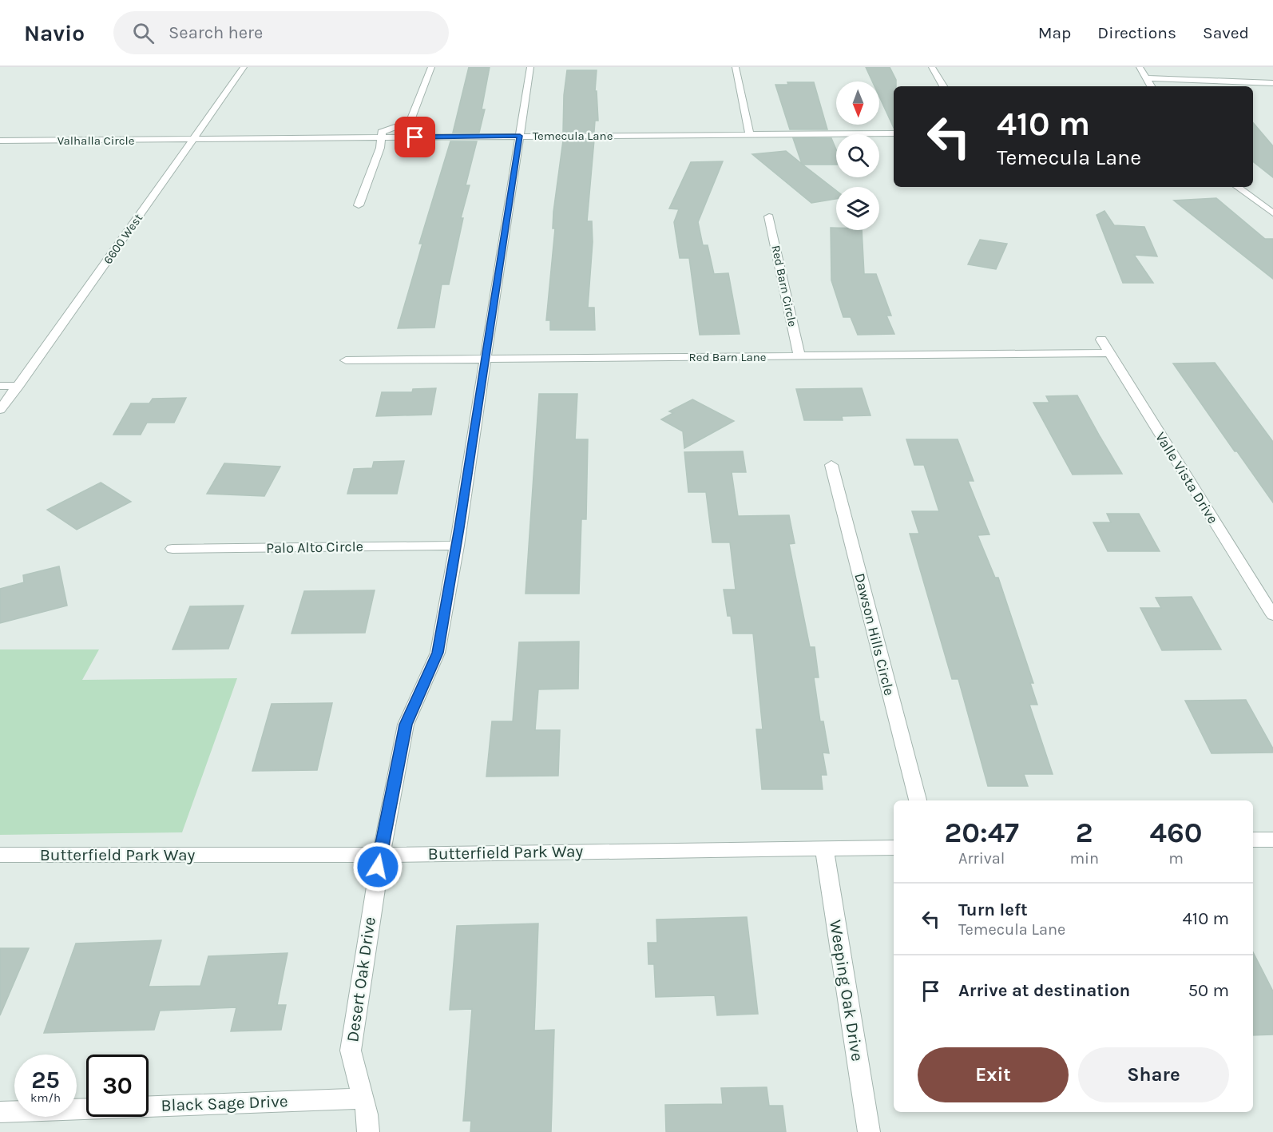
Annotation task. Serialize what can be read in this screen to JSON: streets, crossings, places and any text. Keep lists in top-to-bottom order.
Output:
{
  "streets": {
    "street": [
      "Temecula Lane",
      "Valhalla Circle",
      "6600 West",
      "Red Barn Circle",
      "Red Barn Lane",
      "Valle Vista Drive",
      "Palo Alto Circle",
      "Dawson Hills Circle",
      "Butterfield Park Way",
      "Desert Oak Drive",
      "Weeping Oak Drive",
      "Black Sage Drive"
    ]
  },
  "crossings": [
    ["Temecula Lane", "Valhalla Circle"],
    ["Temecula Lane", "6600 West"],
    ["Temecula Lane", "Desert Oak Drive"],
    ["Valhalla Circle", "6600 West"],
    ["Red Barn Circle", "Red Barn Lane"],
    ["Red Barn Lane", "Valle Vista Drive"],
    ["Red Barn Lane", "Desert Oak Drive"],
    ["Palo Alto Circle", "Desert Oak Drive"],
    ["Butterfield Park Way", "Desert Oak Drive"],
    ["Butterfield Park Way", "Weeping Oak Drive"],
    ["Desert Oak Drive", "Black Sage Drive"]
  ],
  "north": "bottom",
  "page": {
    "header": "Navio",
    "search": "Search here",
    "nav": ["Map", "Directions", "Saved"],
    "turn": ["410 m", "Temecula Lane"],
    "eta": [
      "20:47",
      "Arrival",
      "2",
      "min",
      "460",
      "m"
    ],
    "list": [
      {
        "name": "Turn left",
        "note": "Temecula Lane",
        "value": "410 m"
      },
      {
        "name": "Arrive at destination",
        "value": "50 m"
      }
    ],
    "buttons": ["Exit", "Share"],
    "speed": "25 km/h",
    "limit": "30"
  }
}
